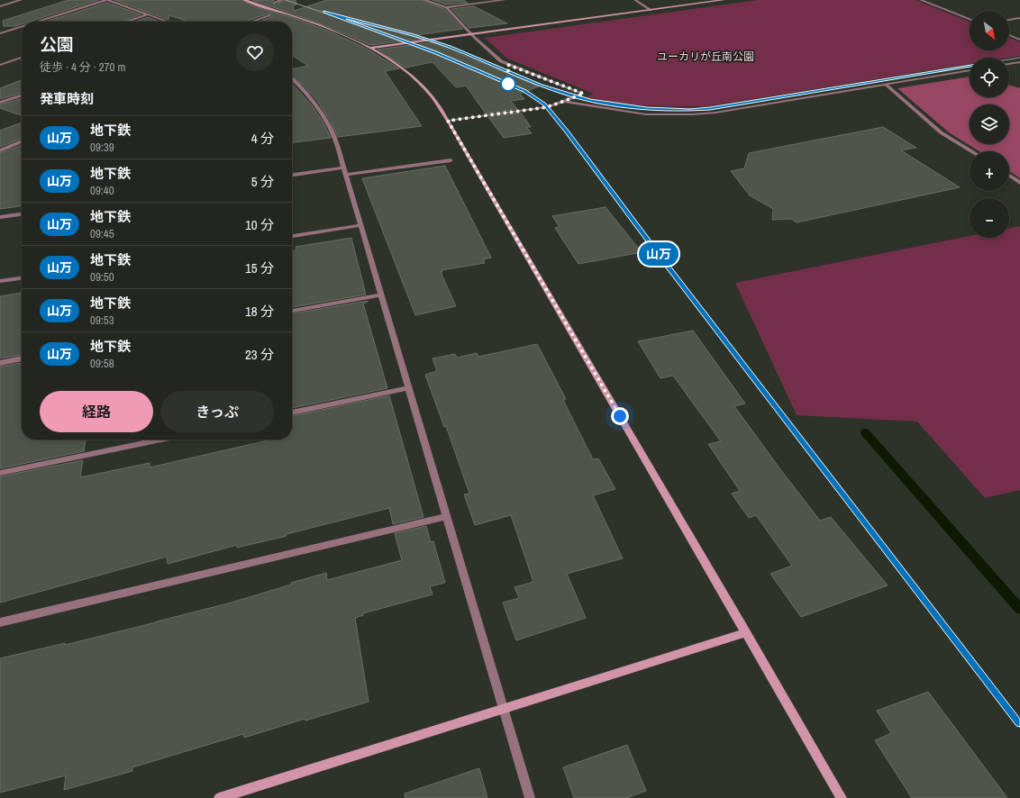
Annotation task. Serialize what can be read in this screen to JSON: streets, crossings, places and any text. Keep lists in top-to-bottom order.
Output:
{
  "parks": ["ユーカリが丘南公園"],
  "lines": ["metro line 山万"],
  "north": "bottom right",
  "page": {
    "on_map": "山万",
    "map_buttons": ["+", "−"],
    "heading": [
      ["公園", "徒歩 · 4 分 · 270 m"],
      "発車時刻"
    ],
    "list": [
      {
        "mark": "山万",
        "name": "地下鉄",
        "note": "09:39",
        "value": "4 分"
      },
      {
        "mark": "山万",
        "name": "地下鉄",
        "note": "09:40",
        "value": "5 分"
      },
      {
        "mark": "山万",
        "name": "地下鉄",
        "note": "09:45",
        "value": "10 分"
      },
      {
        "mark": "山万",
        "name": "地下鉄",
        "note": "09:50",
        "value": "15 分"
      },
      {
        "mark": "山万",
        "name": "地下鉄",
        "note": "09:53",
        "value": "18 分"
      },
      {
        "mark": "山万",
        "name": "地下鉄",
        "note": "09:58",
        "value": "23 分"
      }
    ],
    "buttons": ["経路", "きっぷ"]
  }
}
